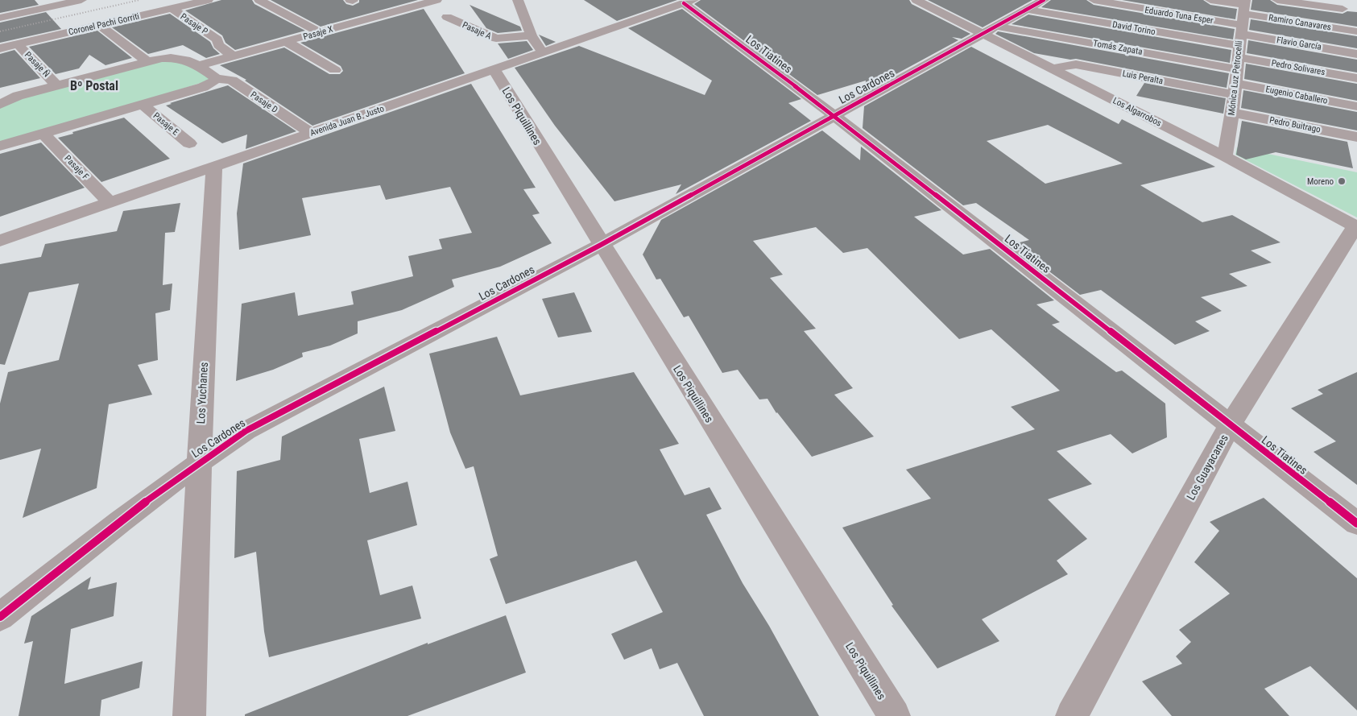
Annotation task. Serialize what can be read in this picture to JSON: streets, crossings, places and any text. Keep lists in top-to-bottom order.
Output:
{
  "streets": {
    "street": [
      "Eduardo Tuna Esper",
      "Ramiro Canavares",
      "Coronel Pachi Gorriti",
      "Pasaje P",
      "David Torino",
      "Pasaje A",
      "Pasaje X",
      "Flavio García",
      "Tomás Zapata",
      "Los Tiatines",
      "Pasaje Ñ",
      "Pedro Solivares",
      "Luis Peralta",
      "Mónica Luz Petrocelli",
      "Los Cardones",
      "Eugenio Caballero",
      "Pasaje D",
      "Los Algarrobos",
      "Los Piquillines",
      "Avenida Juan B. Justo",
      "Pasaje E",
      "Pedro Buitrago",
      "Pasaje F",
      "Los Yuchanes",
      "Los Guayacanes"
    ]
  },
  "crossings": [
    ["Eduardo Tuna Esper", "Ramiro Canavares"],
    ["Eduardo Tuna Esper", "David Torino"],
    ["Eduardo Tuna Esper", "Flavio García"],
    ["Eduardo Tuna Esper", "Tomás Zapata"],
    ["Eduardo Tuna Esper", "Pedro Solivares"],
    ["Eduardo Tuna Esper", "Mónica Luz Petrocelli"],
    ["Ramiro Canavares", "David Torino"],
    ["Ramiro Canavares", "Flavio García"],
    ["Ramiro Canavares", "Tomás Zapata"],
    ["Ramiro Canavares", "Pedro Solivares"],
    ["Ramiro Canavares", "Mónica Luz Petrocelli"],
    ["Coronel Pachi Gorriti", "Pasaje P"],
    ["Coronel Pachi Gorriti", "Pasaje Ñ"],
    ["Pasaje P", "Pasaje X"],
    ["David Torino", "Flavio García"],
    ["David Torino", "Tomás Zapata"],
    ["David Torino", "Pedro Solivares"],
    ["David Torino", "Mónica Luz Petrocelli"],
    ["David Torino", "Los Cardones"],
    ["Flavio García", "Tomás Zapata"],
    ["Flavio García", "Pedro Solivares"],
    ["Flavio García", "Mónica Luz Petrocelli"],
    ["Tomás Zapata", "Pedro Solivares"],
    ["Tomás Zapata", "Mónica Luz Petrocelli"],
    ["Tomás Zapata", "Los Cardones"],
    ["Tomás Zapata", "Los Algarrobos"],
    ["Los Tiatines", "Los Cardones"],
    ["Los Tiatines", "Avenida Juan B. Justo"],
    ["Los Tiatines", "Los Guayacanes"],
    ["Pedro Solivares", "Mónica Luz Petrocelli"],
    ["Luis Peralta", "Mónica Luz Petrocelli"],
    ["Luis Peralta", "Eugenio Caballero"],
    ["Luis Peralta", "Los Algarrobos"],
    ["Mónica Luz Petrocelli", "Eugenio Caballero"],
    ["Mónica Luz Petrocelli", "Los Algarrobos"],
    ["Mónica Luz Petrocelli", "Pedro Buitrago"],
    ["Los Cardones", "Los Algarrobos"],
    ["Los Cardones", "Los Piquillines"],
    ["Los Cardones", "Los Yuchanes"],
    ["Pasaje D", "Avenida Juan B. Justo"],
    ["Los Algarrobos", "Los Guayacanes"],
    ["Los Piquillines", "Avenida Juan B. Justo"],
    ["Avenida Juan B. Justo", "Pasaje F"],
    ["Avenida Juan B. Justo", "Los Yuchanes"]
  ],
  "districts": ["Bº Postal"],
  "places": ["Moreno"]
}
